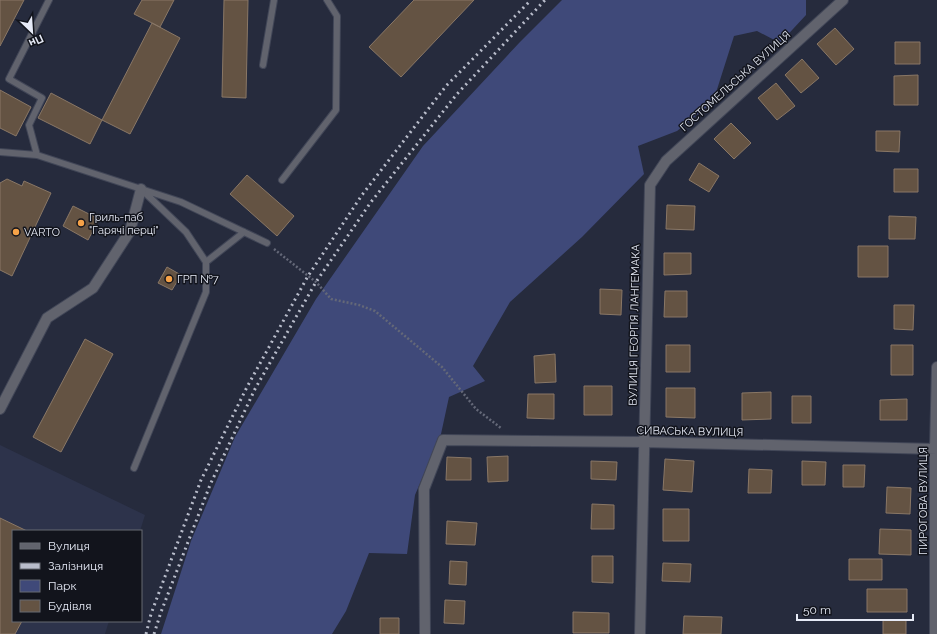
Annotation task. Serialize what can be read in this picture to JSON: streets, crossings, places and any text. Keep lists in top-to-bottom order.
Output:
{
  "streets": {
    "street": [
      "ГОСТОМЕЛЬСЬКА ВУЛИЦЯ",
      "ВУЛИЦЯ ГЕОРГІЯ ЛАНГЕМАКА",
      "СИВАСЬКА ВУЛИЦЯ",
      "ПИРОГОВА ВУЛИЦЯ"
    ]
  },
  "crossings": [
    ["ГОСТОМЕЛЬСЬКА ВУЛИЦЯ", "ВУЛИЦЯ ГЕОРГІЯ ЛАНГЕМАКА"],
    ["ВУЛИЦЯ ГЕОРГІЯ ЛАНГЕМАКА", "СИВАСЬКА ВУЛИЦЯ"],
    ["СИВАСЬКА ВУЛИЦЯ", "ПИРОГОВА ВУЛИЦЯ"]
  ],
  "places": ["Гриль-паб \"Гарячі перці\"", "VARTO", "ГРП №7"],
  "legend": [
    "Вулиця",
    "Залізниця",
    "Парк",
    "Будівля"
  ],
  "scale_bar": "50 m",
  "north": "bottom right"
}
